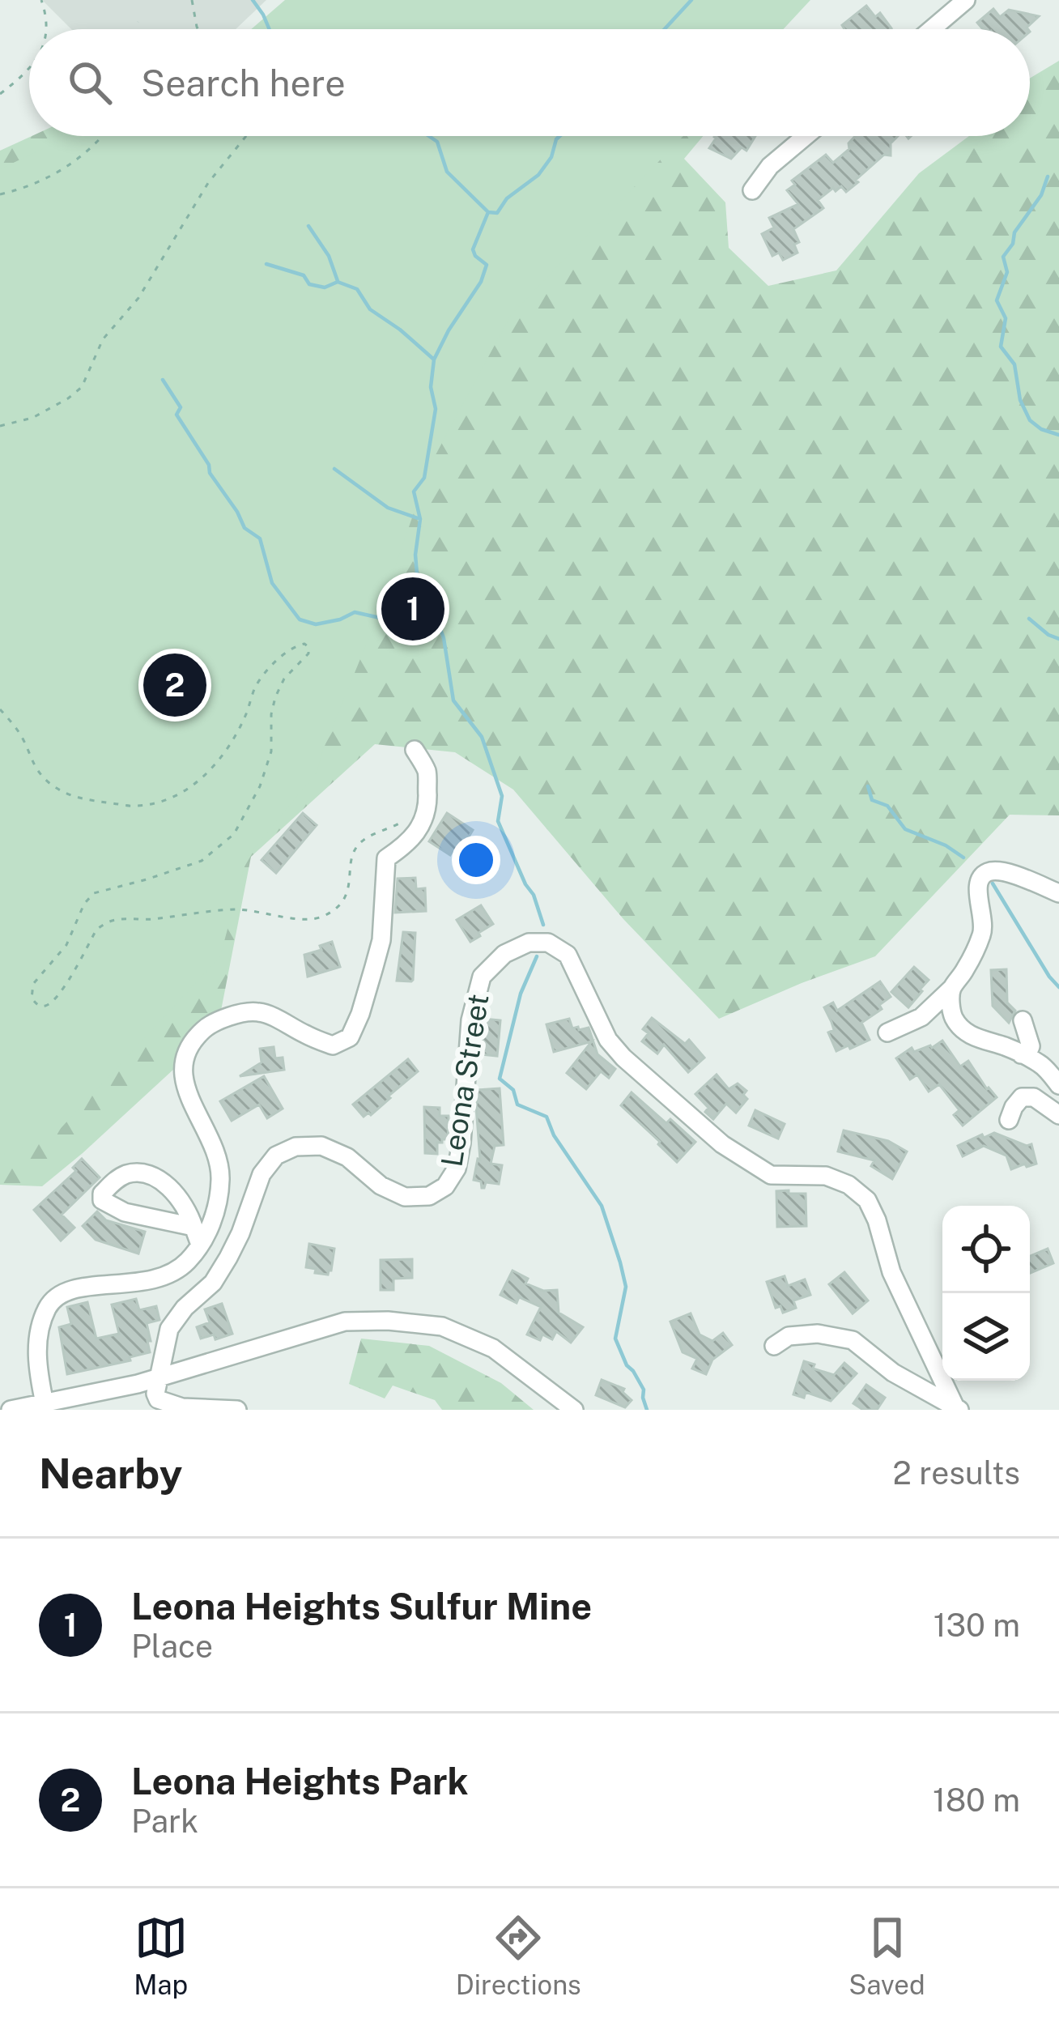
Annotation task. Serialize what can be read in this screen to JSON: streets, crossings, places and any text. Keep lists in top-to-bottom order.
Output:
{
  "streets": {
    "street": ["Leona Street"]
  },
  "page": {
    "search": "Search here",
    "pins": ["1", "2"],
    "heading": ["Nearby", "2 results"],
    "list": [
      {
        "mark": "1",
        "name": "Leona Heights Sulfur Mine",
        "note": "Place",
        "value": "130 m"
      },
      {
        "mark": "2",
        "name": "Leona Heights Park",
        "note": "Park",
        "value": "180 m"
      }
    ],
    "nav": ["Map", "Directions", "Saved"]
  }
}
